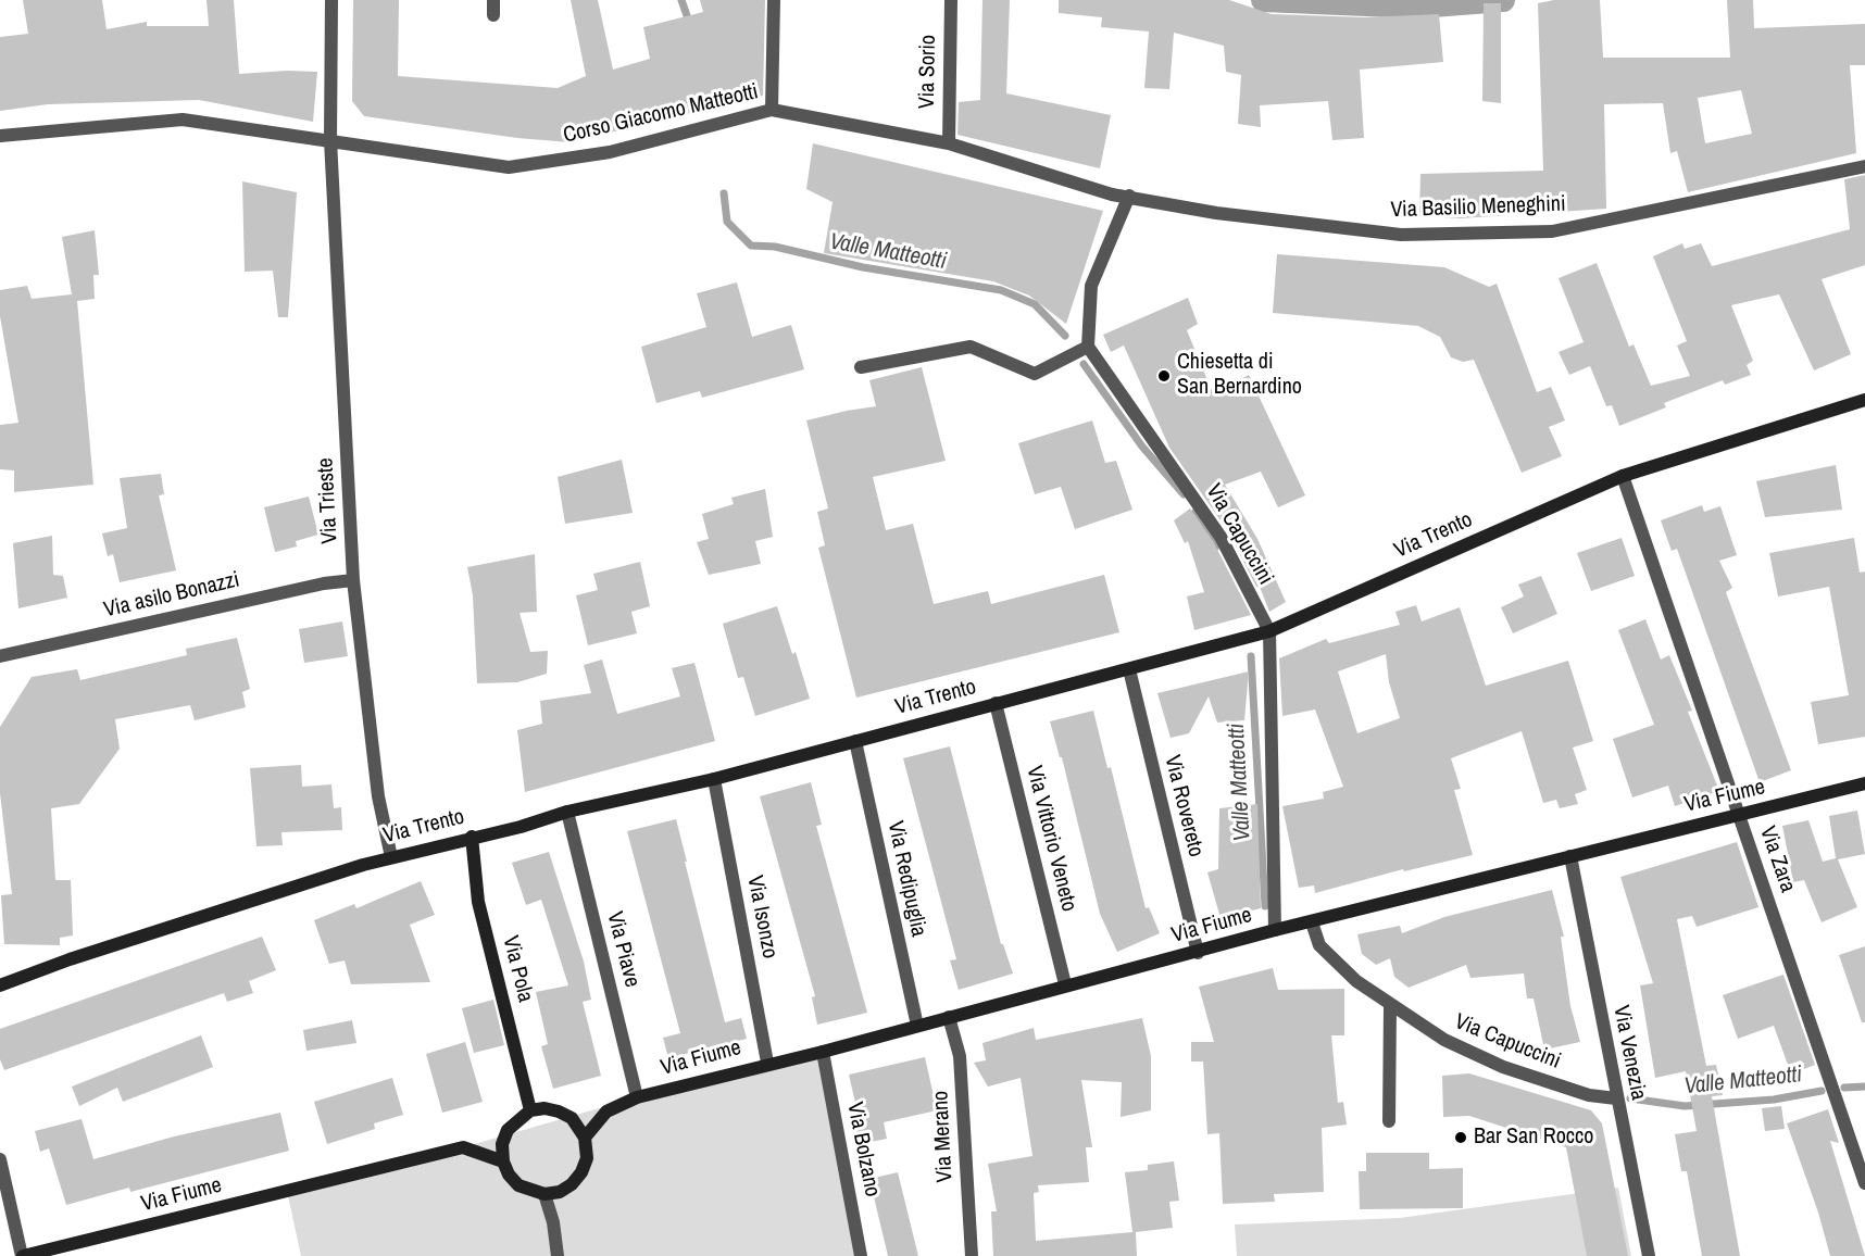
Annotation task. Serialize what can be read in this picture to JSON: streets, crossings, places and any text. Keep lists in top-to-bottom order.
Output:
{
  "streets": {
    "street": [
      "Via Sorio",
      "Corso Giacomo Matteotti",
      "Via Basilio Meneghini",
      "Via Trieste",
      "Via Capuccini",
      "Via Trento",
      "Via asilo Bonazzi",
      "Via Fiume",
      "Via Rovereto",
      "Via Vittorio Veneto",
      "Via Zara",
      "Via Redipuglia",
      "Via Isonzo",
      "Via Piave",
      "Via Pola",
      "Via Venezia",
      "Via Merano",
      "Via Bolzano"
    ]
  },
  "crossings": [
    ["Via Sorio", "Corso Giacomo Matteotti"],
    ["Corso Giacomo Matteotti", "Via Basilio Meneghini"],
    ["Corso Giacomo Matteotti", "Via Trieste"],
    ["Via Trieste", "Via Trento"],
    ["Via Trieste", "Via asilo Bonazzi"],
    ["Via Capuccini", "Via Trento"],
    ["Via Capuccini", "Via Fiume"],
    ["Via Capuccini", "Via Venezia"],
    ["Via Trento", "Via Rovereto"],
    ["Via Trento", "Via Vittorio Veneto"],
    ["Via Trento", "Via Zara"],
    ["Via Trento", "Via Redipuglia"],
    ["Via Trento", "Via Isonzo"],
    ["Via Trento", "Via Piave"],
    ["Via Trento", "Via Pola"],
    ["Via Fiume", "Via Rovereto"],
    ["Via Fiume", "Via Vittorio Veneto"],
    ["Via Fiume", "Via Zara"],
    ["Via Fiume", "Via Redipuglia"],
    ["Via Fiume", "Via Isonzo"],
    ["Via Fiume", "Via Piave"],
    ["Via Fiume", "Via Pola"],
    ["Via Fiume", "Via Venezia"],
    ["Via Fiume", "Via Merano"],
    ["Via Fiume", "Via Bolzano"]
  ],
  "water": ["Valle Matteotti"],
  "places": ["Chiesetta di San Bernardino", "Bar San Rocco"]
}
